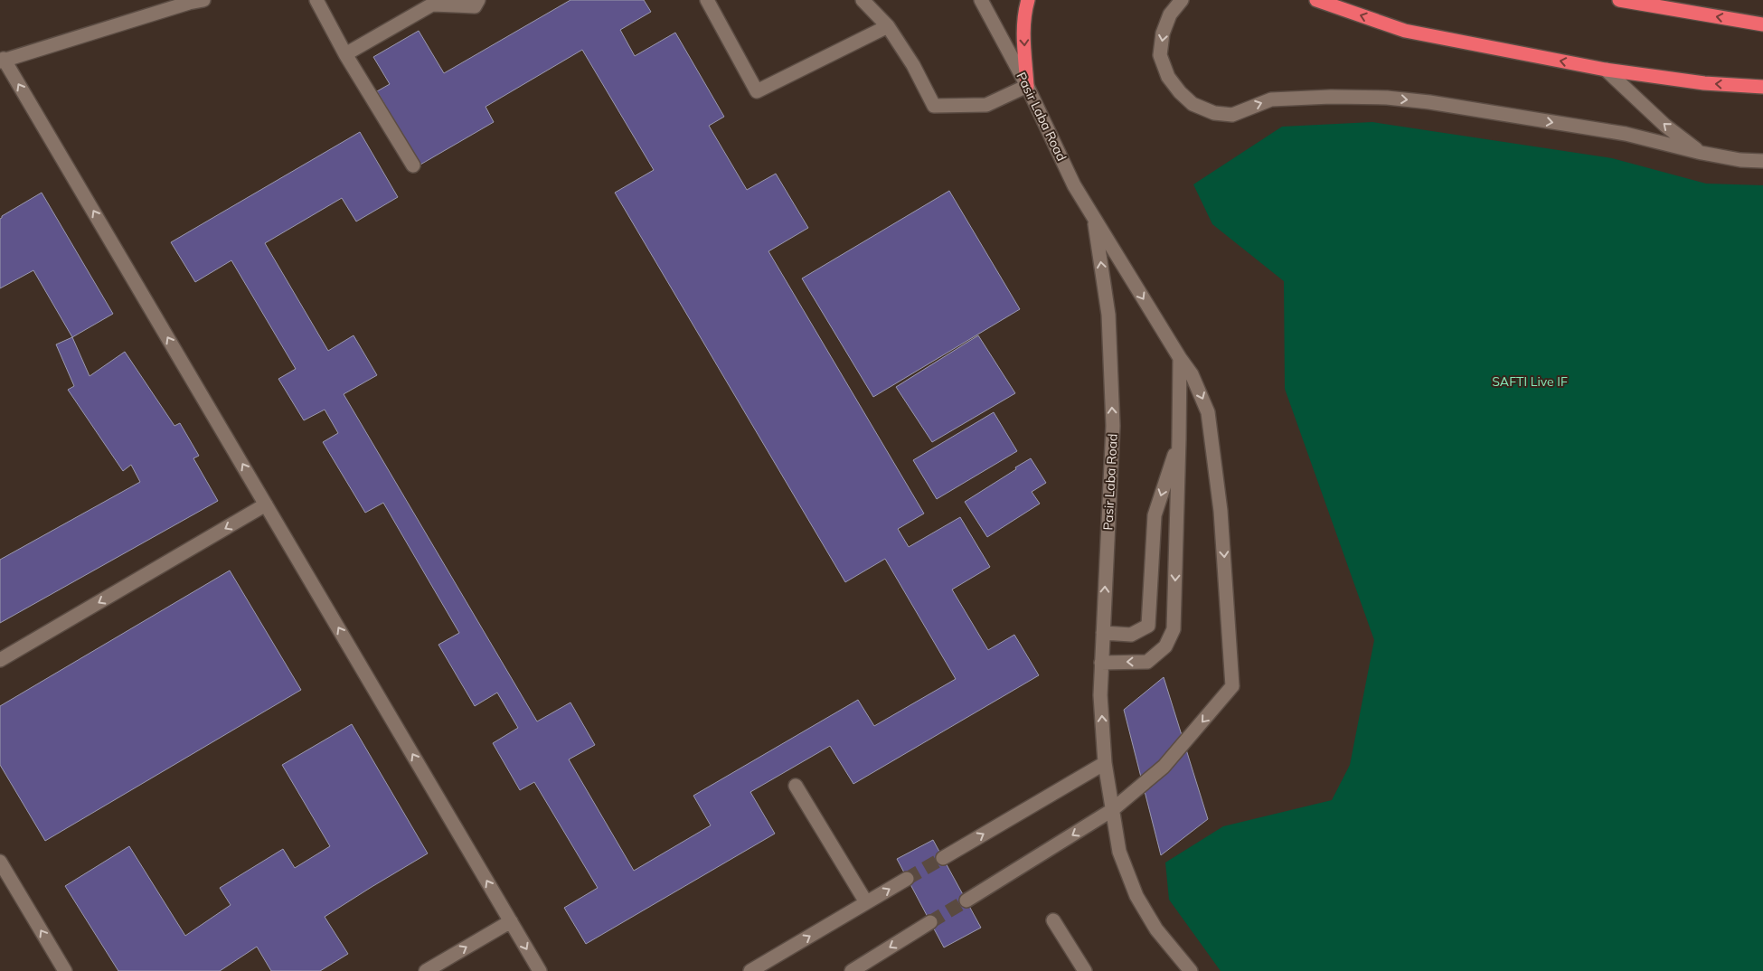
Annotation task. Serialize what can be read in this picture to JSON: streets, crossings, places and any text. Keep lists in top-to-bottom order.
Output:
{
  "streets": {
    "street": ["Pasir Laba Road"]
  },
  "one_way": ["Pasir Laba Road"],
  "parks": ["SAFTI Live IF"]
}
